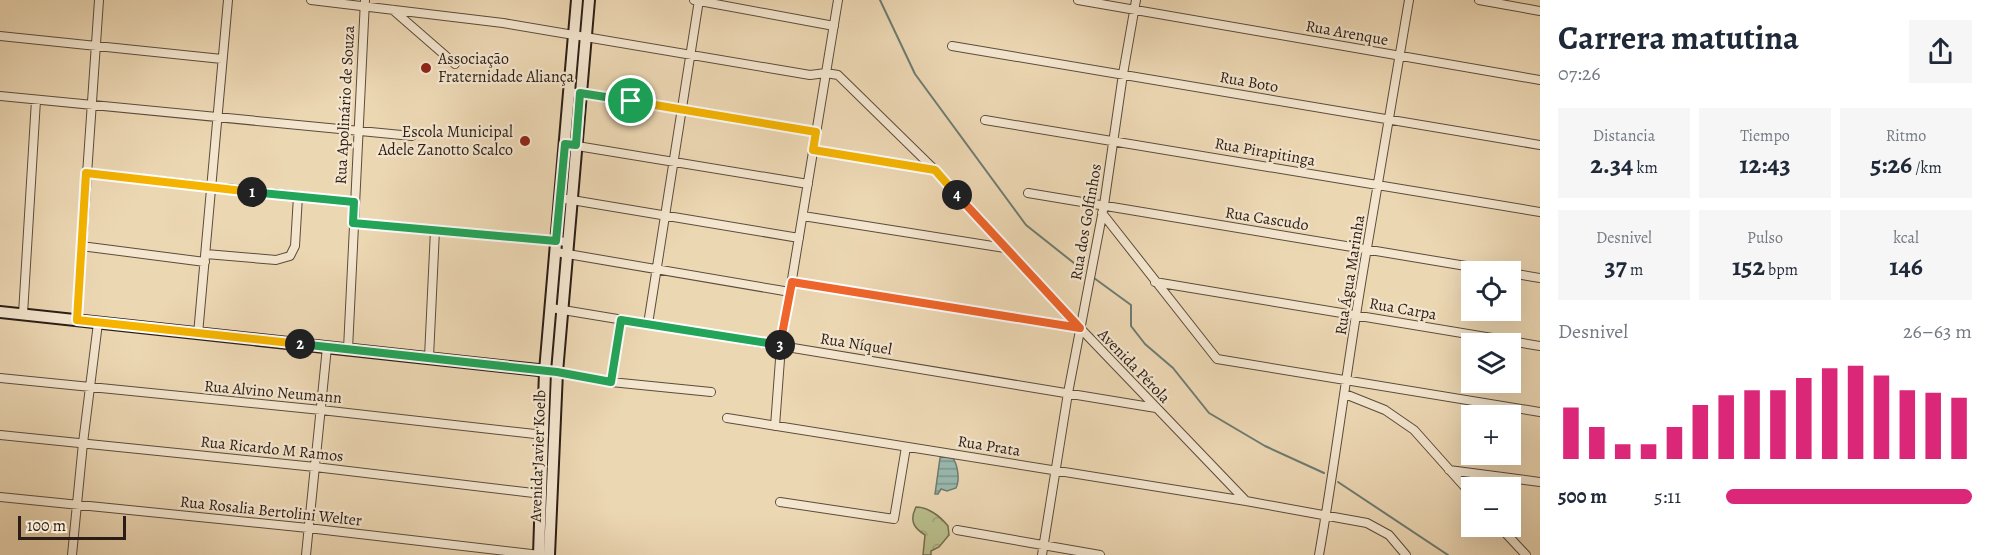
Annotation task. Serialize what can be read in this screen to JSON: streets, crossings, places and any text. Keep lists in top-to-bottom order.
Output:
{
  "streets": {
    "street": [
      "Rua Arenque",
      "Rua Boto",
      "Rua Apolinário de Souza",
      "Rua Pirapitinga",
      "Rua Cascudo",
      "Rua dos Golfinhos",
      "Rua Água Marinha",
      "Rua Carpa",
      "Rua Níquel",
      "Avenida Pérola",
      "Rua Alvino Neumann",
      "Rua Prata",
      "Rua Ricardo M Ramos",
      "Avenida Javier Koelb",
      "Rua Rosalia Bertolini Welter"
    ]
  },
  "crossings": [
    ["Rua Arenque", "Rua dos Golfinhos"],
    ["Rua Arenque", "Rua Água Marinha"],
    ["Rua Boto", "Rua dos Golfinhos"],
    ["Rua Boto", "Rua Água Marinha"],
    ["Rua Pirapitinga", "Rua dos Golfinhos"],
    ["Rua Pirapitinga", "Rua Água Marinha"],
    ["Rua Cascudo", "Rua dos Golfinhos"],
    ["Rua Cascudo", "Rua Água Marinha"],
    ["Rua dos Golfinhos", "Rua Níquel"],
    ["Rua dos Golfinhos", "Avenida Pérola"],
    ["Rua dos Golfinhos", "Rua Prata"],
    ["Rua Água Marinha", "Rua Carpa"],
    ["Rua Água Marinha", "Rua Prata"],
    ["Rua Níquel", "Avenida Pérola"],
    ["Rua Níquel", "Avenida Javier Koelb"],
    ["Avenida Pérola", "Rua Prata"],
    ["Rua Alvino Neumann", "Avenida Javier Koelb"],
    ["Rua Ricardo M Ramos", "Avenida Javier Koelb"],
    ["Avenida Javier Koelb", "Rua Rosalia Bertolini Welter"]
  ],
  "places": ["Associação Fraternidade Aliança", "Escola Municipal Adele Zanotto Scalco"],
  "scale_bar": "100 m",
  "page": {
    "heading": ["Carrera matutina", "07:26"],
    "stats": [
      ["Distancia", "2.34 km"],
      ["Tiempo", "12:43"],
      ["Ritmo", "5:26 /km"],
      ["Desnivel", "37 m"],
      ["Pulso", "152 bpm"],
      ["kcal", "146"]
    ],
    "pins": [
      "1",
      "4",
      "2",
      "3"
    ],
    "map_buttons": ["+", "−"],
    "chart": ["Desnivel", "26–63 m"],
    "list": [
      {
        "name": "500 m",
        "note": "5:11"
      }
    ],
    "scale": "100 m"
  }
}
